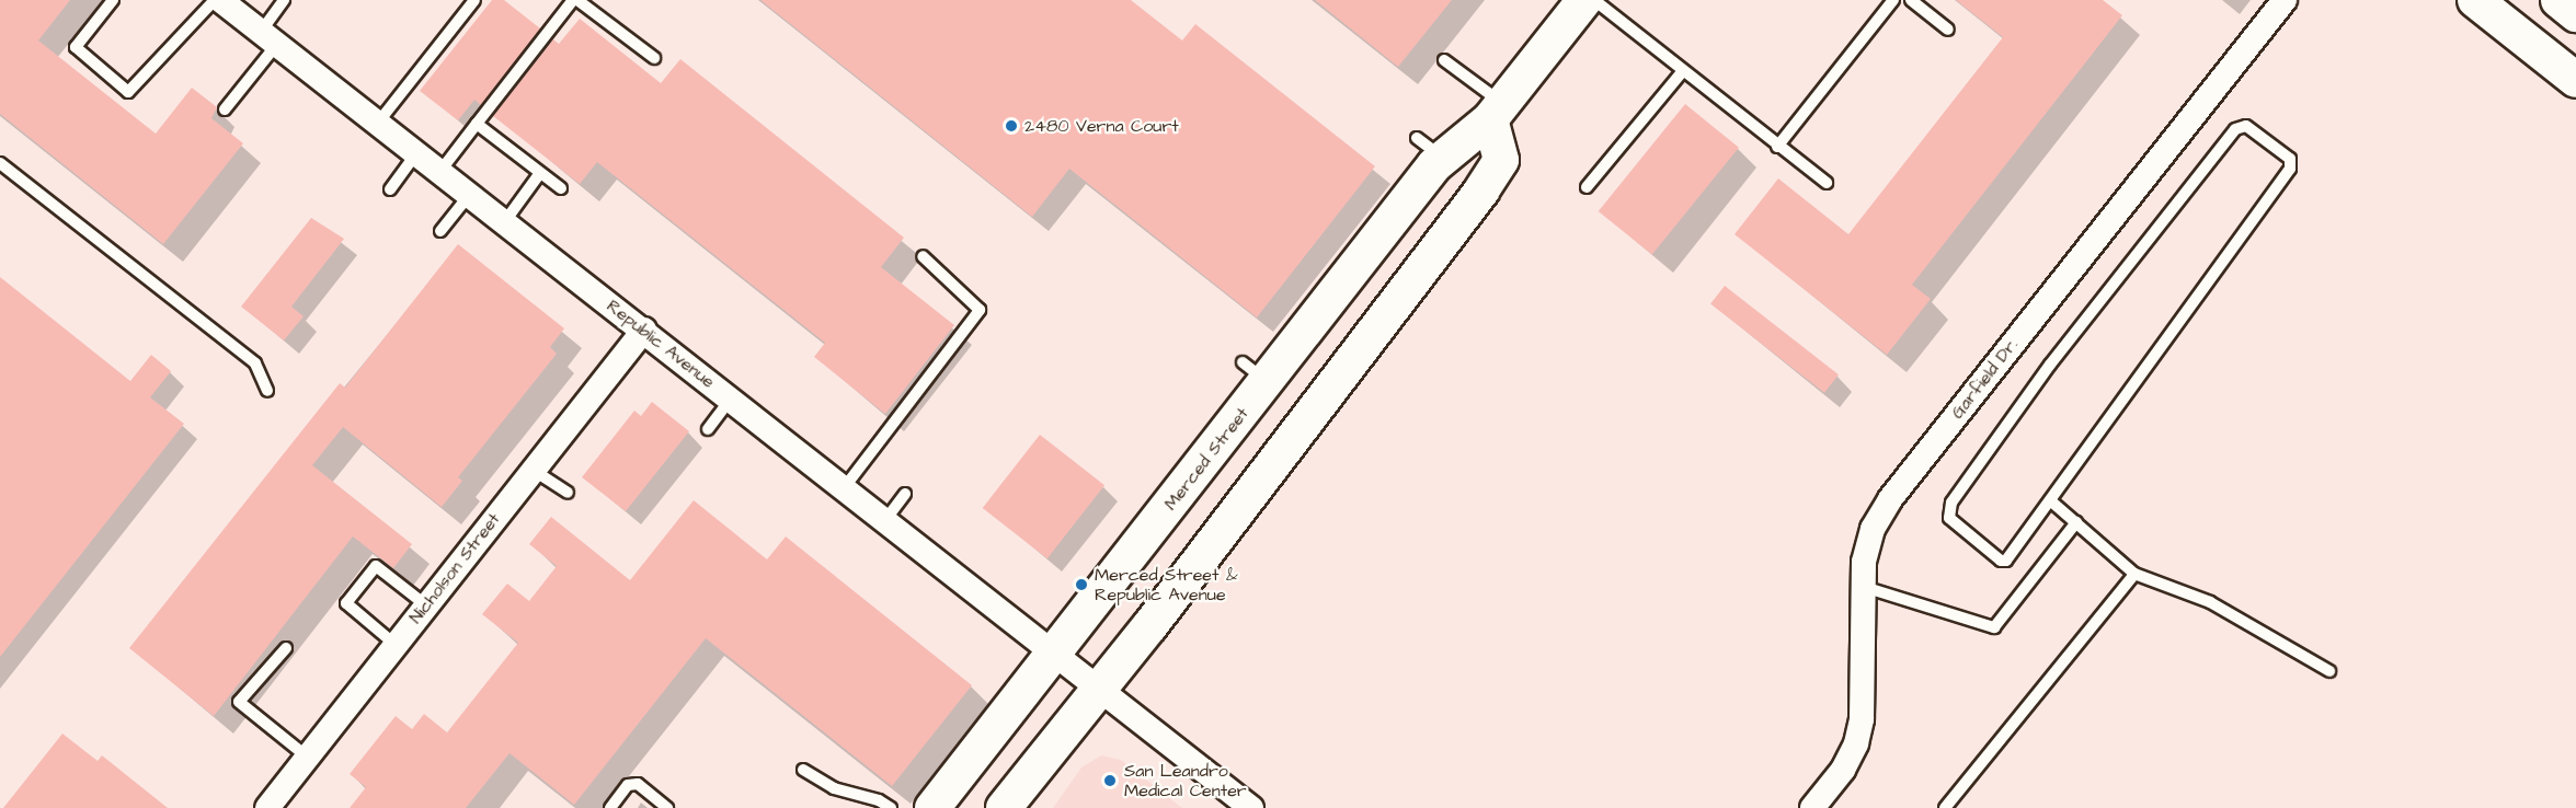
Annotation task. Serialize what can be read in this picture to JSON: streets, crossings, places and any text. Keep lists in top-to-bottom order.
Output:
{
  "streets": {
    "street": [
      "Republic Avenue",
      "Garfield Dr.",
      "Merced Street",
      "Nicholson Street"
    ]
  },
  "crossings": [
    ["Republic Avenue", "Merced Street"],
    ["Republic Avenue", "Nicholson Street"]
  ],
  "places": ["2480 Verna Court", "Merced Street & Republic Avenue", "San Leandro Medical Center"]
}
